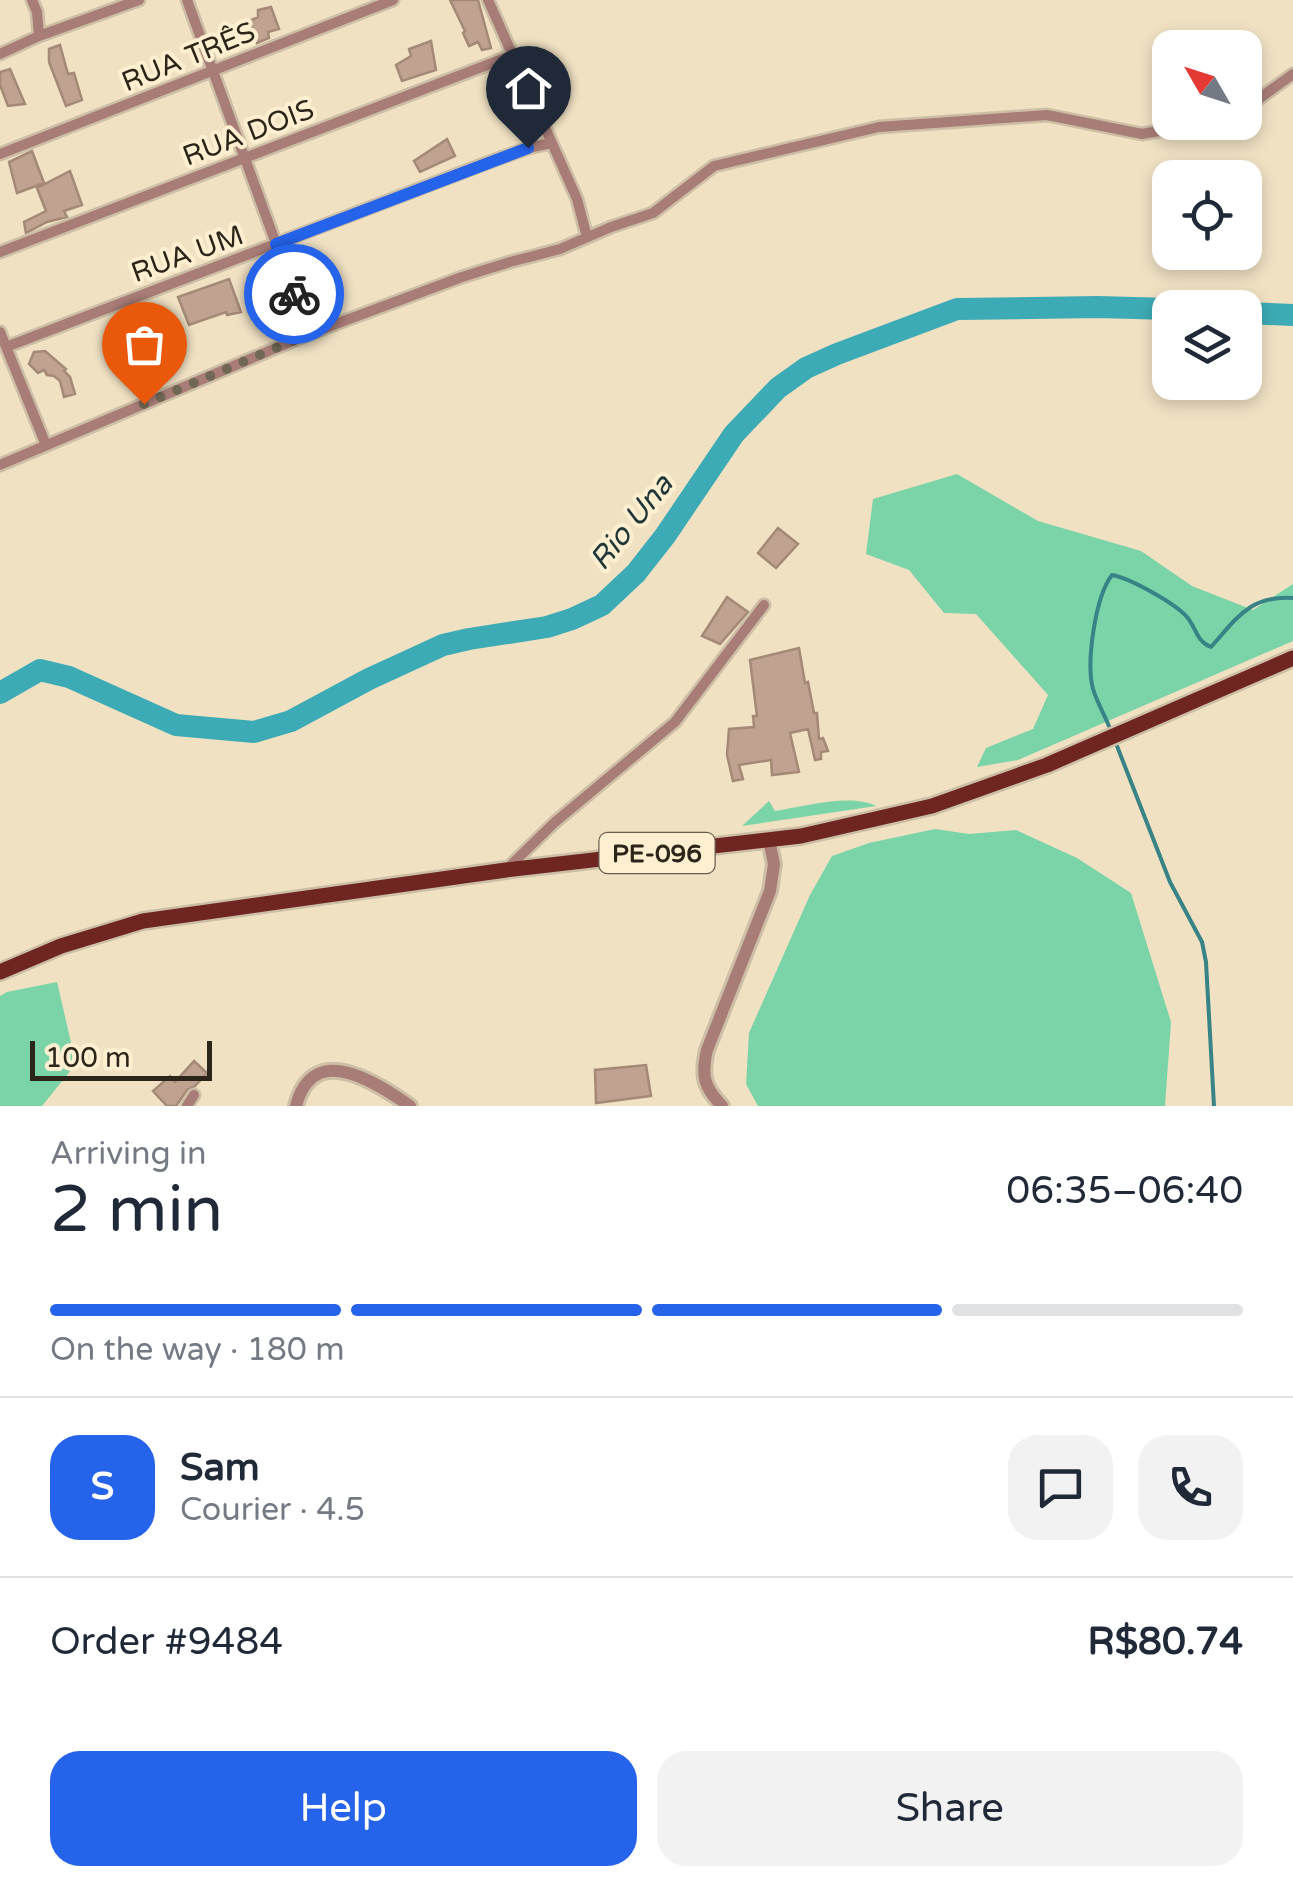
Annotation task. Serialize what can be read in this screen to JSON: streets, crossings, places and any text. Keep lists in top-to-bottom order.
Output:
{
  "streets": {
    "main road": ["PE-096"],
    "street": ["RUA TRÊS", "RUA DOIS", "RUA UM"]
  },
  "water": ["Rio Una"],
  "scale_bar": "100 m",
  "north": "top left",
  "page": {
    "scale": "100 m",
    "heading": ["2 min", "Arriving in", "06:35–06:40"],
    "panel": [
      "Sam",
      "Courier · 4.5",
      "Order #9484",
      "R$80.74"
    ],
    "bar": "On the way · 180 m",
    "round": "S",
    "buttons": ["Help", "Share"]
  }
}
